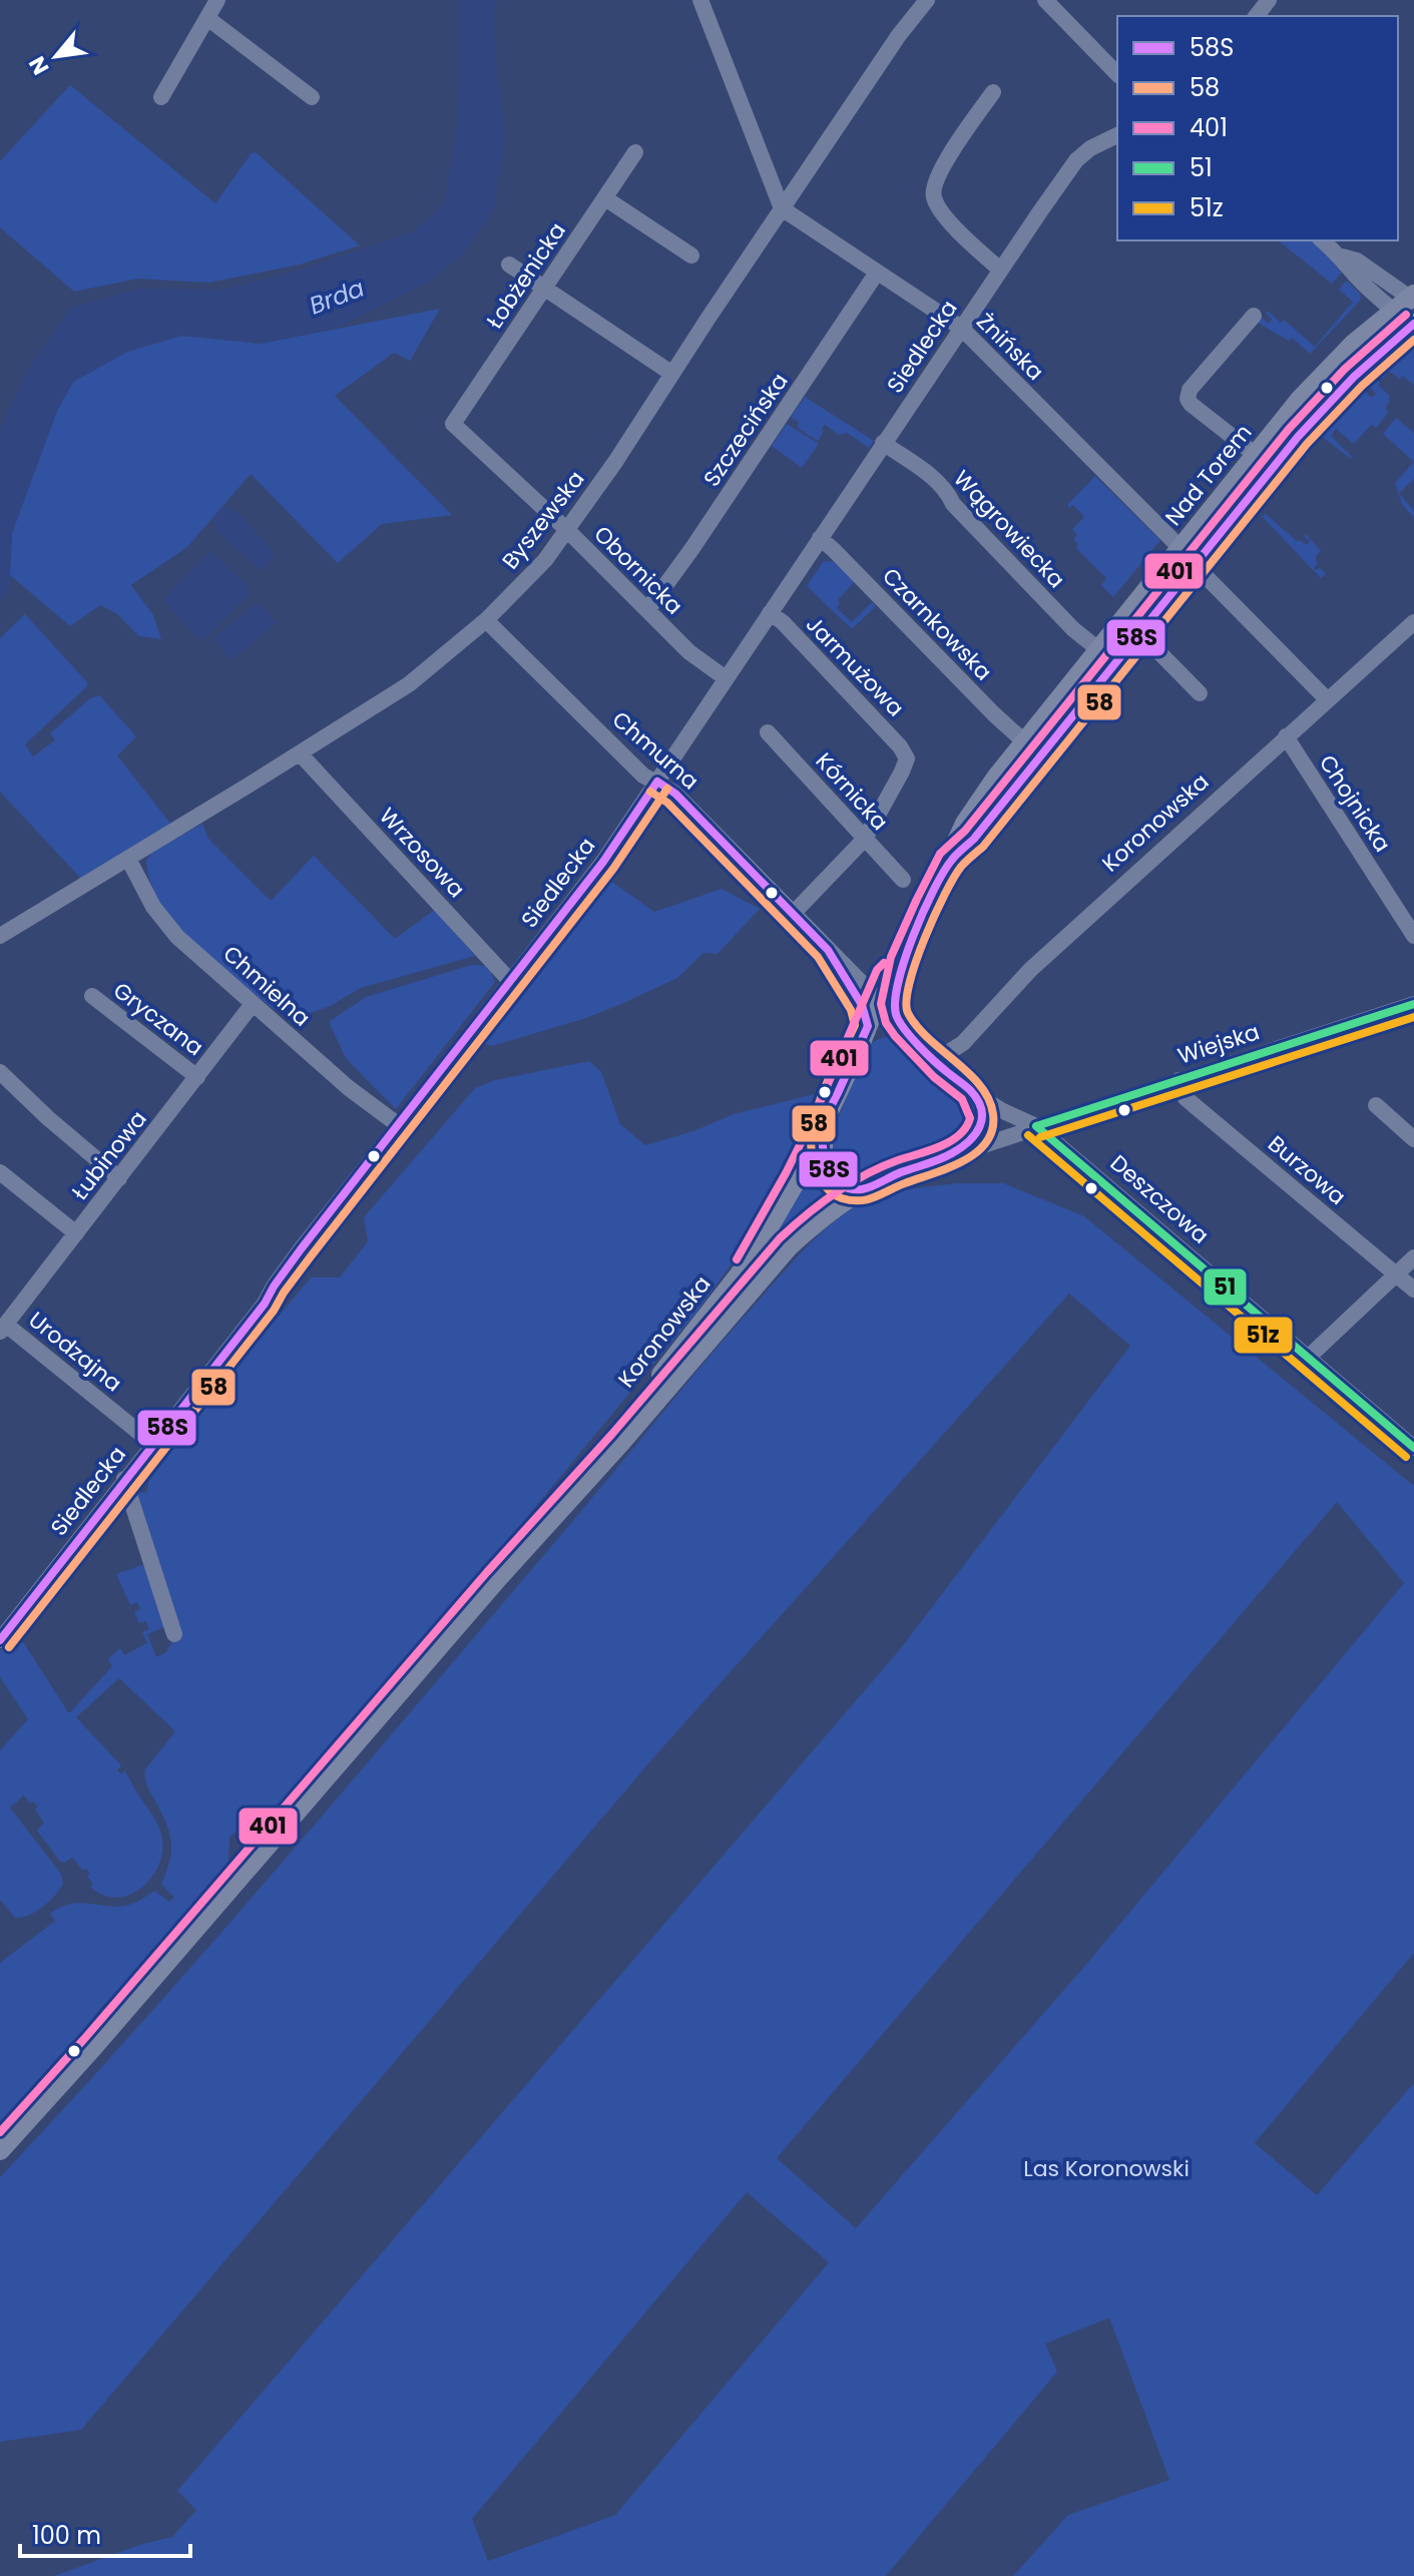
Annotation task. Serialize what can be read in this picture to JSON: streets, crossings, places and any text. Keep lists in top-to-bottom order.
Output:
{
  "streets": {
    "main road": ["Nad Torem", "Koronowska", "Deszczowa"],
    "street": [
      "Łobżenicka",
      "Siedlecka",
      "Żnińska",
      "Szczecińska",
      "Byszewska",
      "Wągrowiecka",
      "Obornicka",
      "Czarnkowska",
      "Jarmużowa",
      "Chmurna",
      "Kórnicka",
      "Chojnicka",
      "Wrzosowa",
      "Chmielna",
      "Gryczana",
      "Wiejska",
      "Łubinowa",
      "Burzowa",
      "Urodzajna"
    ]
  },
  "crossings": [
    ["Łobżenicka", "Obornicka"],
    ["Siedlecka", "Żnińska"],
    ["Siedlecka", "Wągrowiecka"],
    ["Siedlecka", "Obornicka"],
    ["Siedlecka", "Czarnkowska"],
    ["Siedlecka", "Jarmużowa"],
    ["Siedlecka", "Chmurna"],
    ["Siedlecka", "Wrzosowa"],
    ["Siedlecka", "Chmielna"],
    ["Siedlecka", "Urodzajna"],
    ["Żnińska", "Szczecińska"],
    ["Żnińska", "Nad Torem"],
    ["Żnińska", "Byszewska"],
    ["Szczecińska", "Obornicka"],
    ["Nad Torem", "Wągrowiecka"],
    ["Nad Torem", "Czarnkowska"],
    ["Nad Torem", "Chmurna"],
    ["Nad Torem", "Koronowska"],
    ["Nad Torem", "Deszczowa"],
    ["Byszewska", "Obornicka"],
    ["Byszewska", "Chmurna"],
    ["Byszewska", "Wrzosowa"],
    ["Byszewska", "Chmielna"],
    ["Jarmużowa", "Chmurna"],
    ["Jarmużowa", "Kórnicka"],
    ["Chmurna", "Koronowska"],
    ["Chmurna", "Deszczowa"],
    ["Chojnicka", "Koronowska"],
    ["Koronowska", "Wiejska"],
    ["Koronowska", "Deszczowa"],
    ["Chmielna", "Łubinowa"],
    ["Gryczana", "Łubinowa"],
    ["Wiejska", "Burzowa"],
    ["Wiejska", "Deszczowa"],
    ["Łubinowa", "Urodzajna"]
  ],
  "water": ["Brda"],
  "parks": ["Las Koronowski"],
  "lines": [
    "transit line 401",
    "transit line 58S",
    "transit line 58",
    "transit line 51",
    "transit line 51z"
  ],
  "legend": [
    "58S",
    "58",
    "401",
    "51",
    "51z"
  ],
  "scale_bar": "100 m",
  "north": "bottom left"
}
